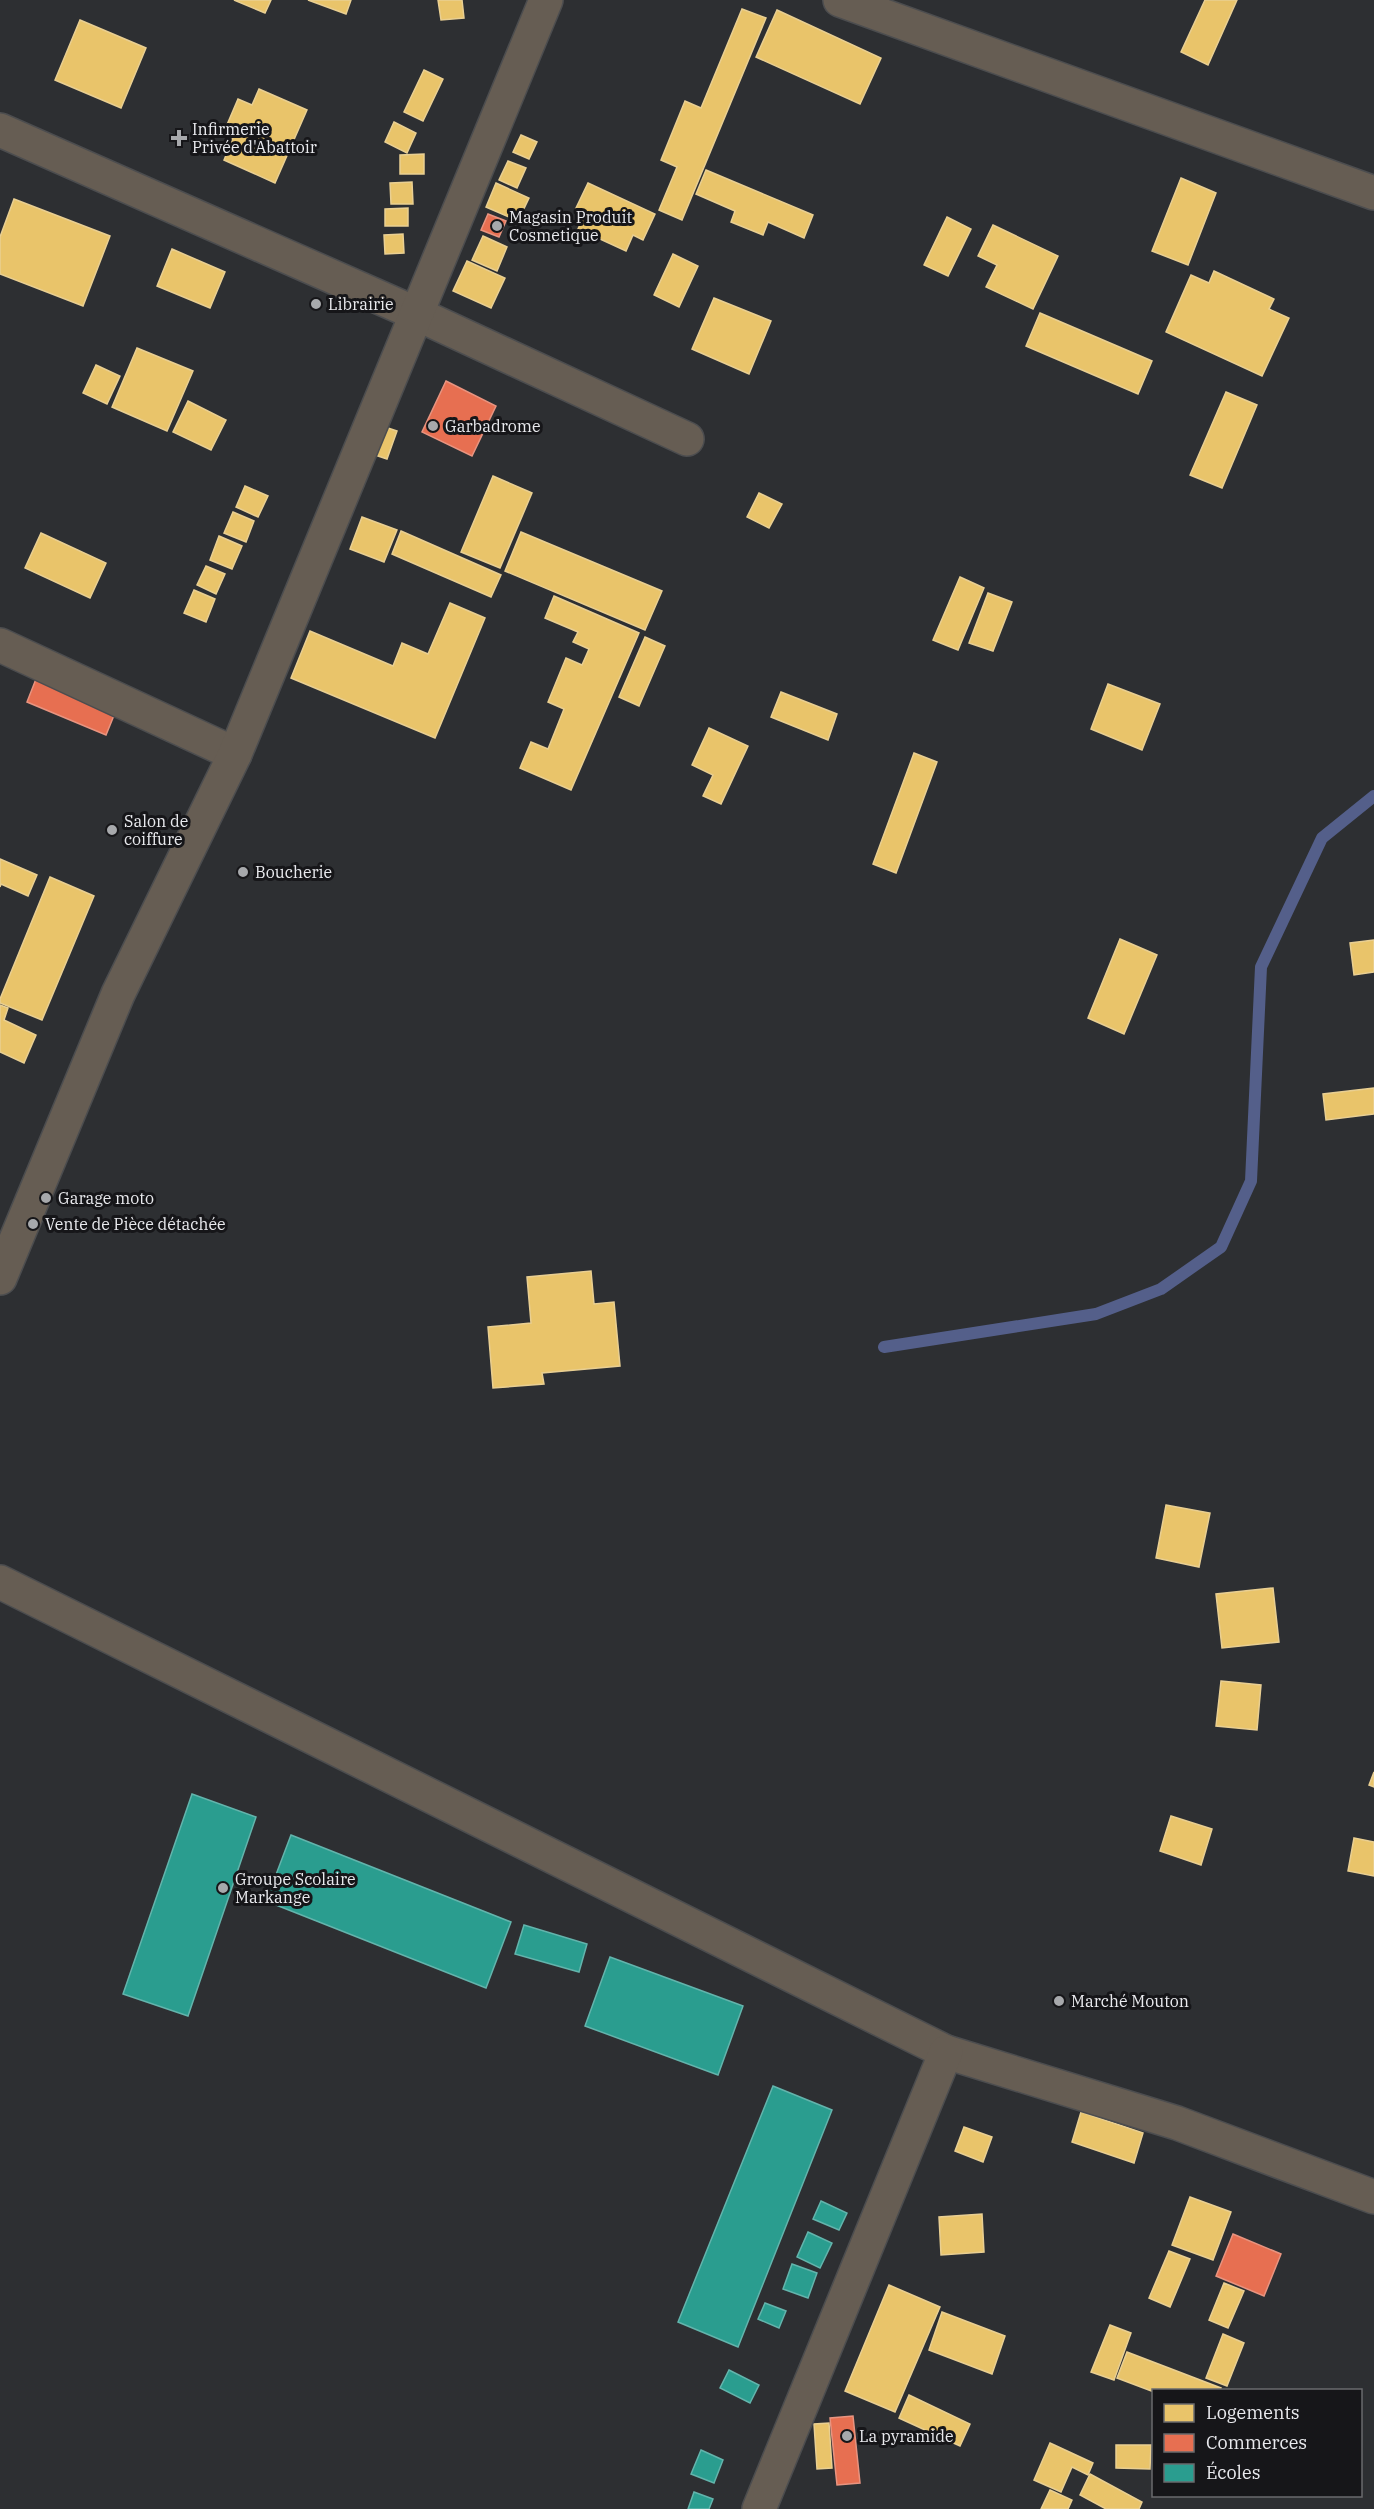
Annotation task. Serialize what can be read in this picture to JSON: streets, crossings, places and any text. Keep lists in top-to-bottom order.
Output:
{
  "places": {
    "health": ["Infirmerie Privée d'Abattoir"],
    "other": [
      "Magasin Produit Cosmetique",
      "Librairie",
      "Garbadrome",
      "Salon de coiffure",
      "Boucherie",
      "Garage moto",
      "Vente de Pièce détachée",
      "Groupe Scolaire Markange",
      "Marché Mouton",
      "La pyramide"
    ]
  },
  "legend": ["Logements", "Commerces", "Écoles"]
}
